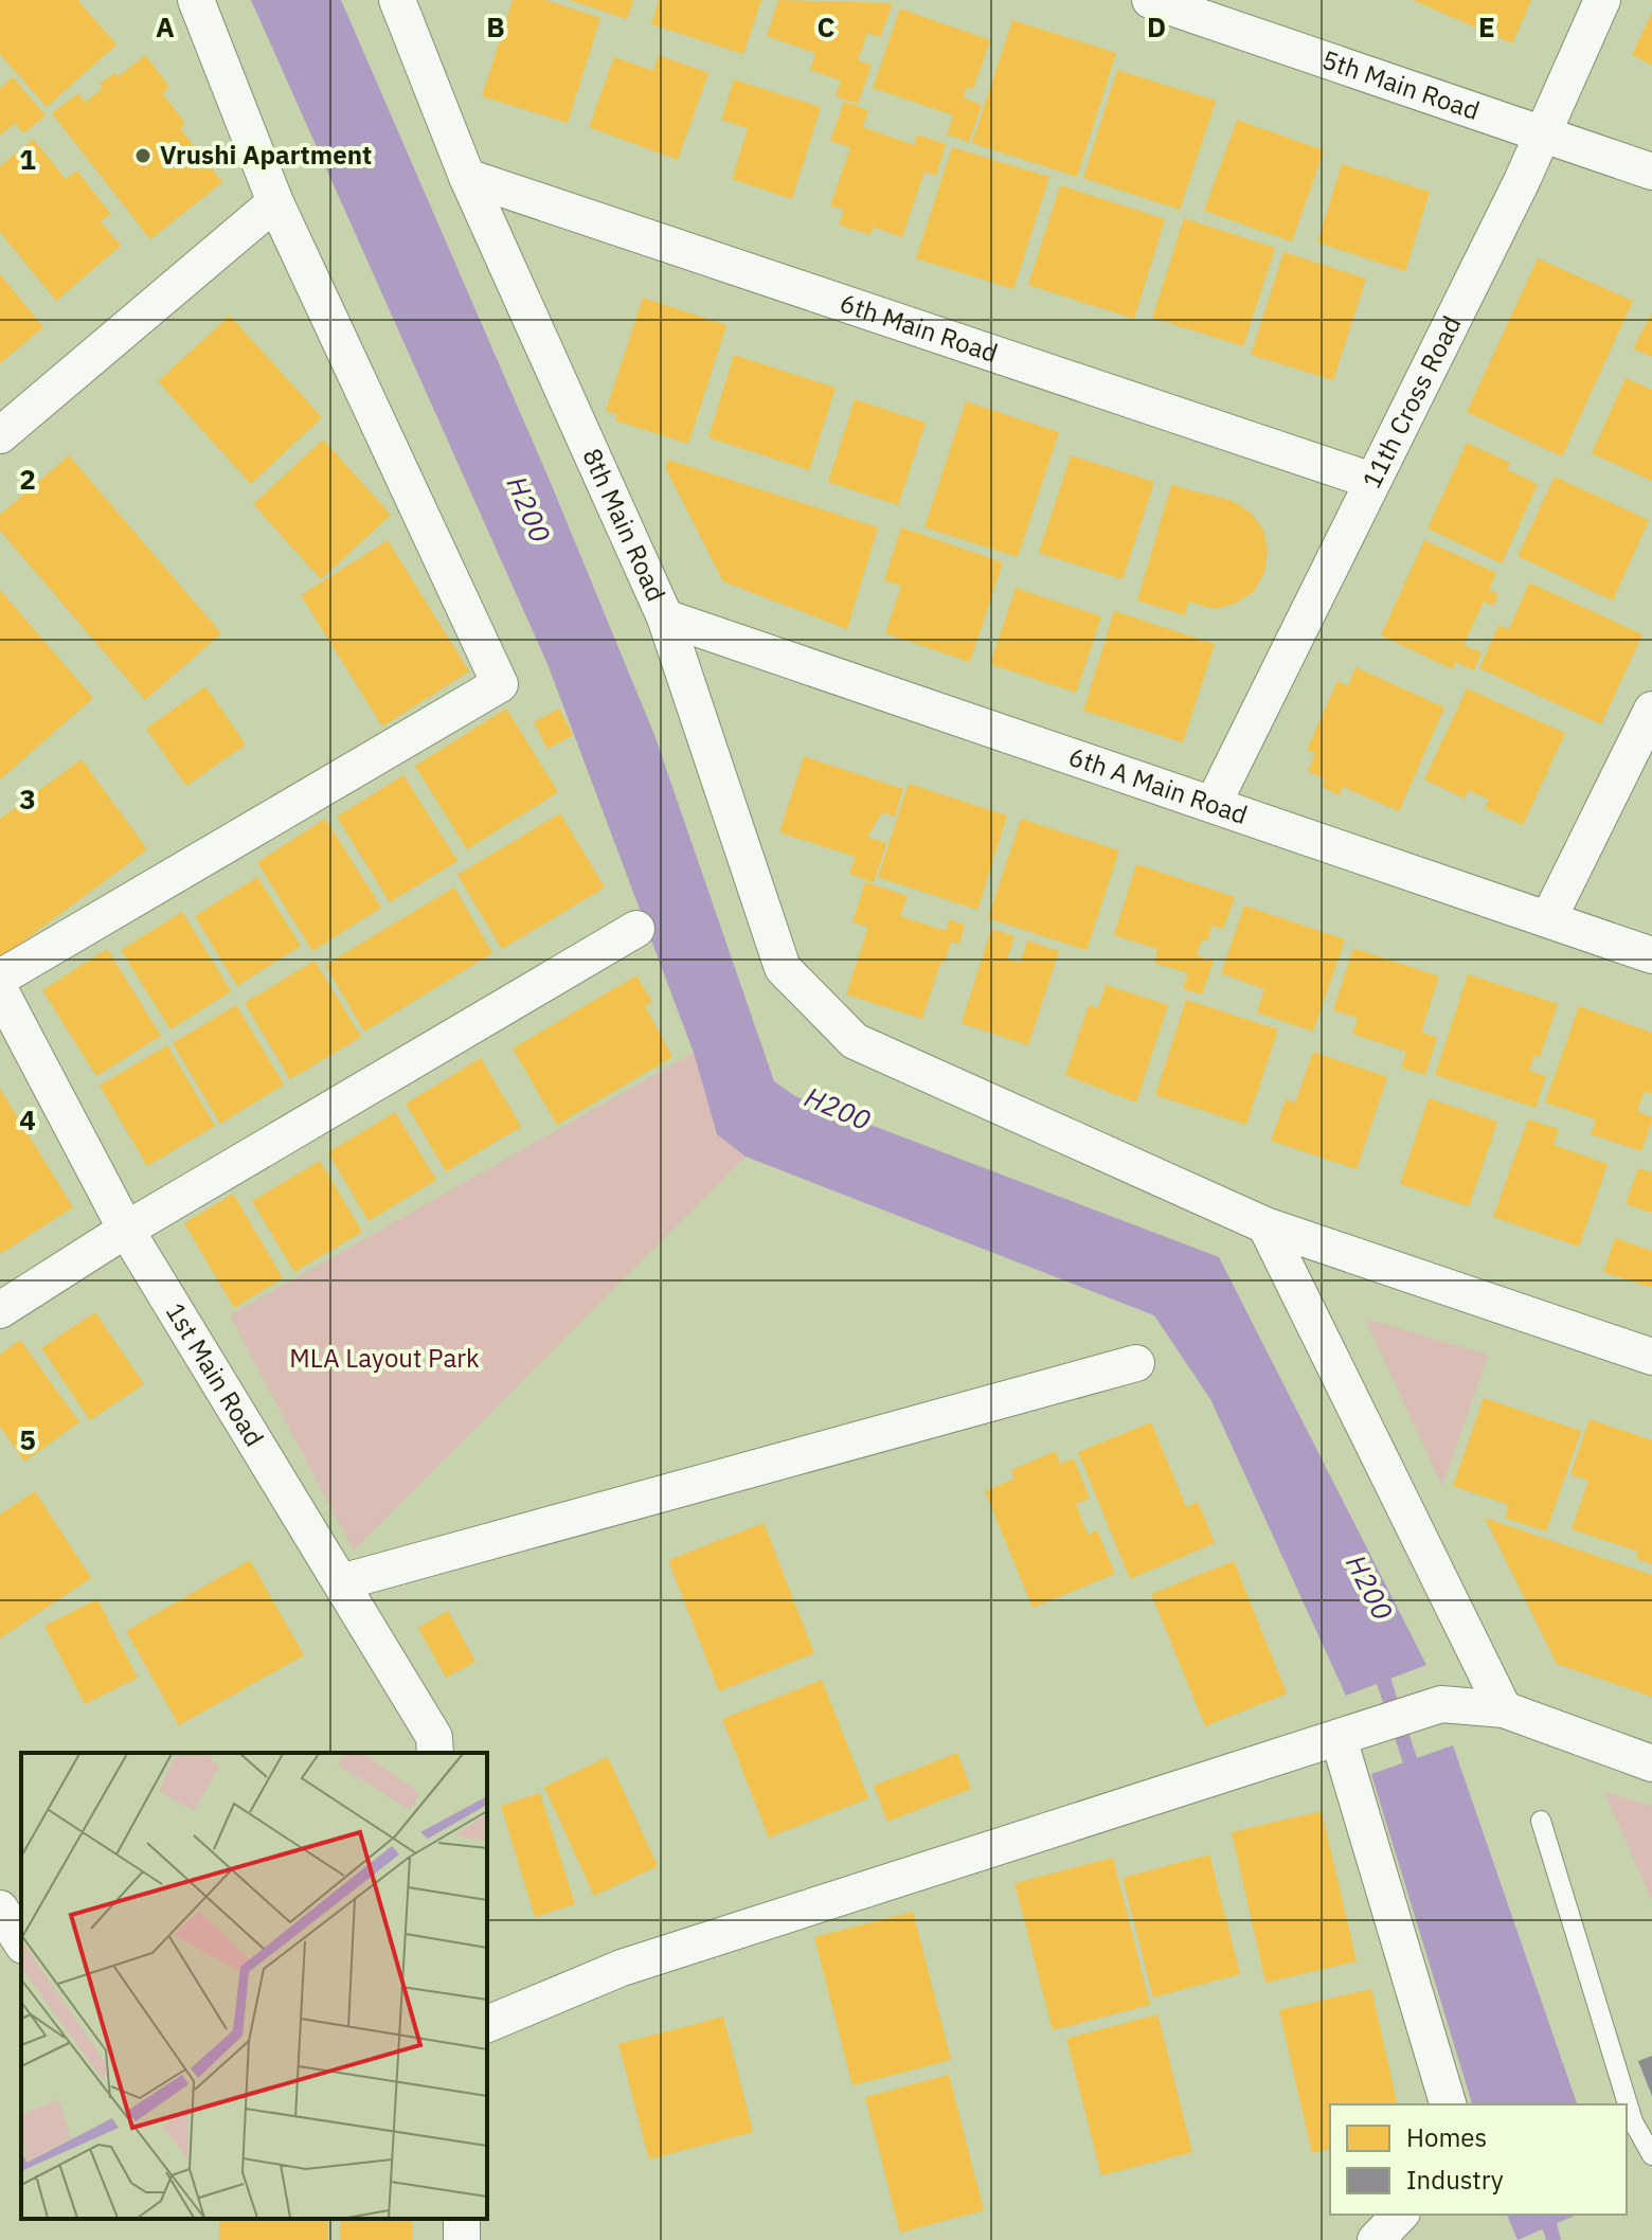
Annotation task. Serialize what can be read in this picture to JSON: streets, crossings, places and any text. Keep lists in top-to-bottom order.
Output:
{
  "streets": {
    "street": [
      "5th Main Road",
      "6th Main Road",
      "11th Cross Road",
      "8th Main Road",
      "6th A Main Road",
      "1st Main Road"
    ]
  },
  "crossings": [
    ["5th Main Road", "11th Cross Road"],
    ["6th Main Road", "11th Cross Road"],
    ["6th Main Road", "8th Main Road"],
    ["11th Cross Road", "6th A Main Road"],
    ["8th Main Road", "6th A Main Road"]
  ],
  "water": ["H200"],
  "parks": ["MLA Layout Park"],
  "places": ["Vrushi Apartment"],
  "legend": ["Homes", "Industry"],
  "grid": {
    "columns": [
      "A",
      "B",
      "C",
      "D",
      "E"
    ],
    "rows": [
      "1",
      "2",
      "3",
      "4",
      "5"
    ]
  }
}
